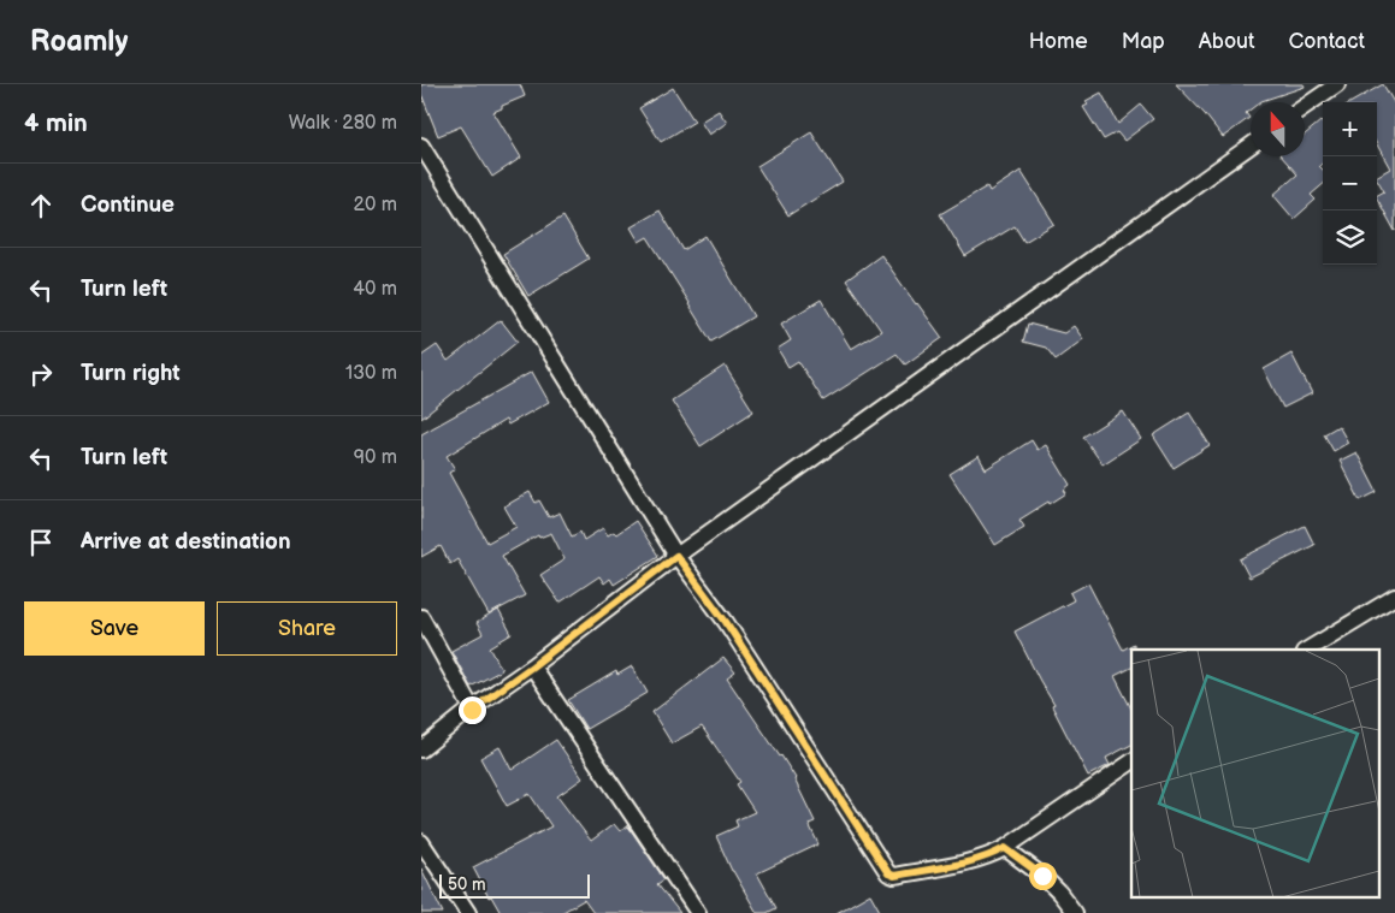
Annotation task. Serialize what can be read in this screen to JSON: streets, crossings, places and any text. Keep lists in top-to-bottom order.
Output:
{
  "scale_bar": "50 m",
  "north": "top",
  "page": {
    "header": "Roamly",
    "nav": [
      "Home",
      "Map",
      "About",
      "Contact"
    ],
    "heading": ["4 min", "Walk · 280 m"],
    "map_buttons": ["+", "−"],
    "list": [
      ["Continue", "20 m"],
      ["Turn left", "40 m"],
      ["Turn right", "130 m"],
      ["Turn left", "90 m"],
      "Arrive at destination"
    ],
    "buttons": ["Save", "Share"],
    "scale": "50 m"
  }
}
